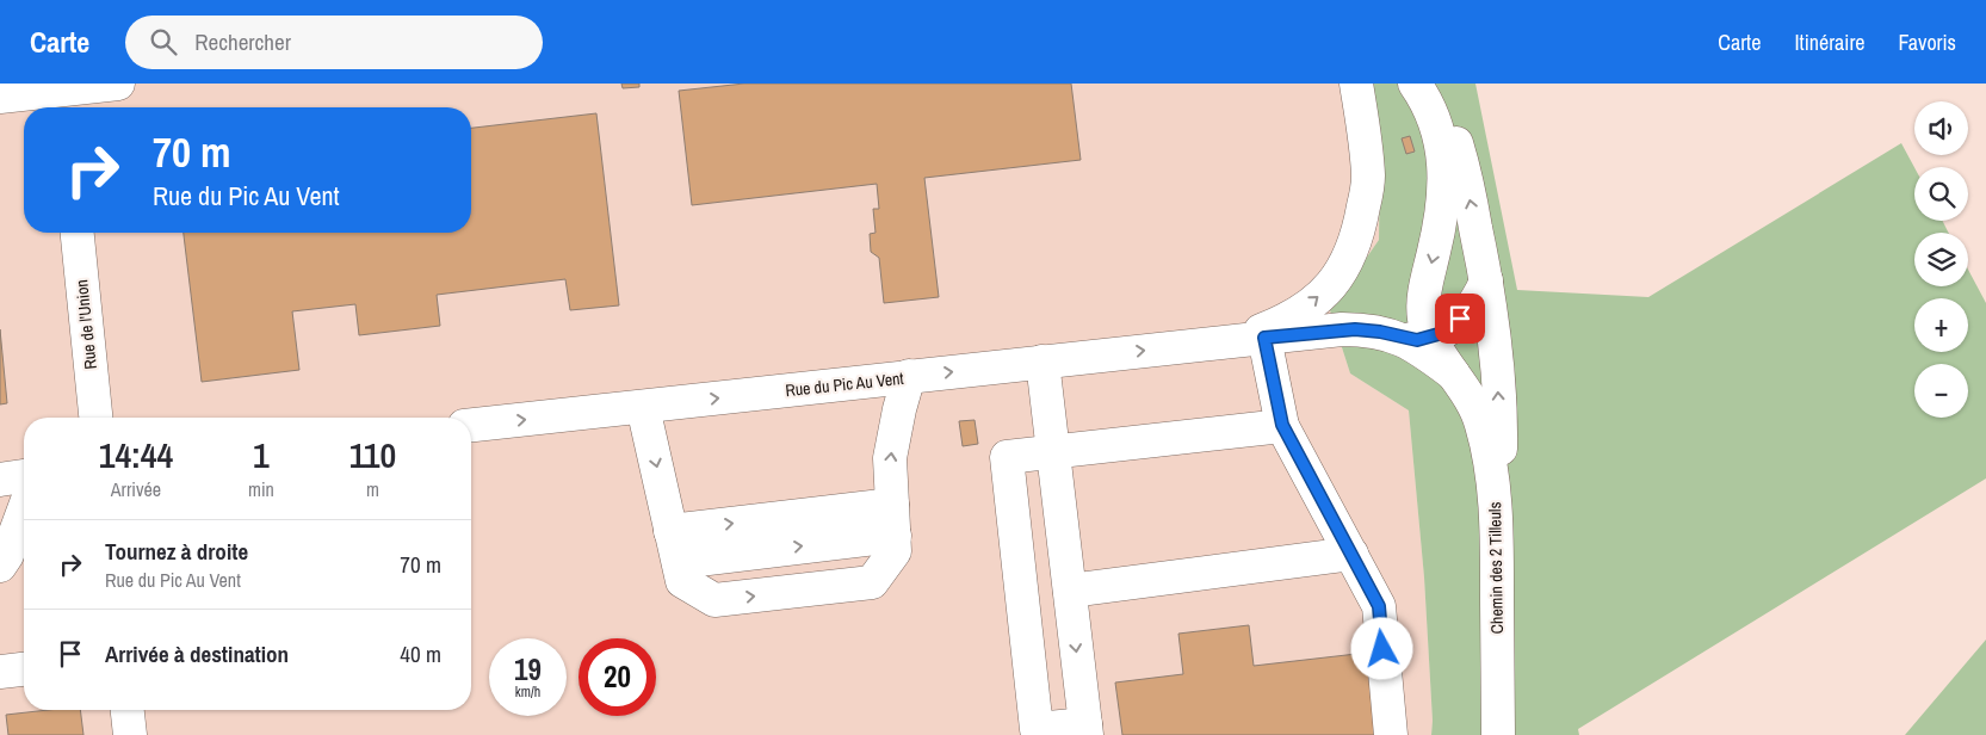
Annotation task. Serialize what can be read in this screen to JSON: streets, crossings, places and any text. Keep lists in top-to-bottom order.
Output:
{
  "streets": {
    "street": ["Rue de l'Union", "Rue du Pic Au Vent", "Chemin des 2 Tilleuls"]
  },
  "crossings": [
    ["Rue du Pic Au Vent", "Chemin des 2 Tilleuls"]
  ],
  "page": {
    "header": "Carte",
    "search": "Rechercher",
    "nav": ["Carte", "Itinéraire", "Favoris"],
    "map_buttons": ["+", "−"],
    "turn": ["70 m", "Rue du Pic Au Vent"],
    "eta": [
      "14:44",
      "Arrivée",
      "1",
      "min",
      "110",
      "m"
    ],
    "list": [
      {
        "name": "Tournez à droite",
        "note": "Rue du Pic Au Vent",
        "value": "70 m"
      },
      {
        "name": "Arrivée à destination",
        "value": "40 m"
      }
    ],
    "speed": "19 km/h",
    "limit": "20"
  }
}
